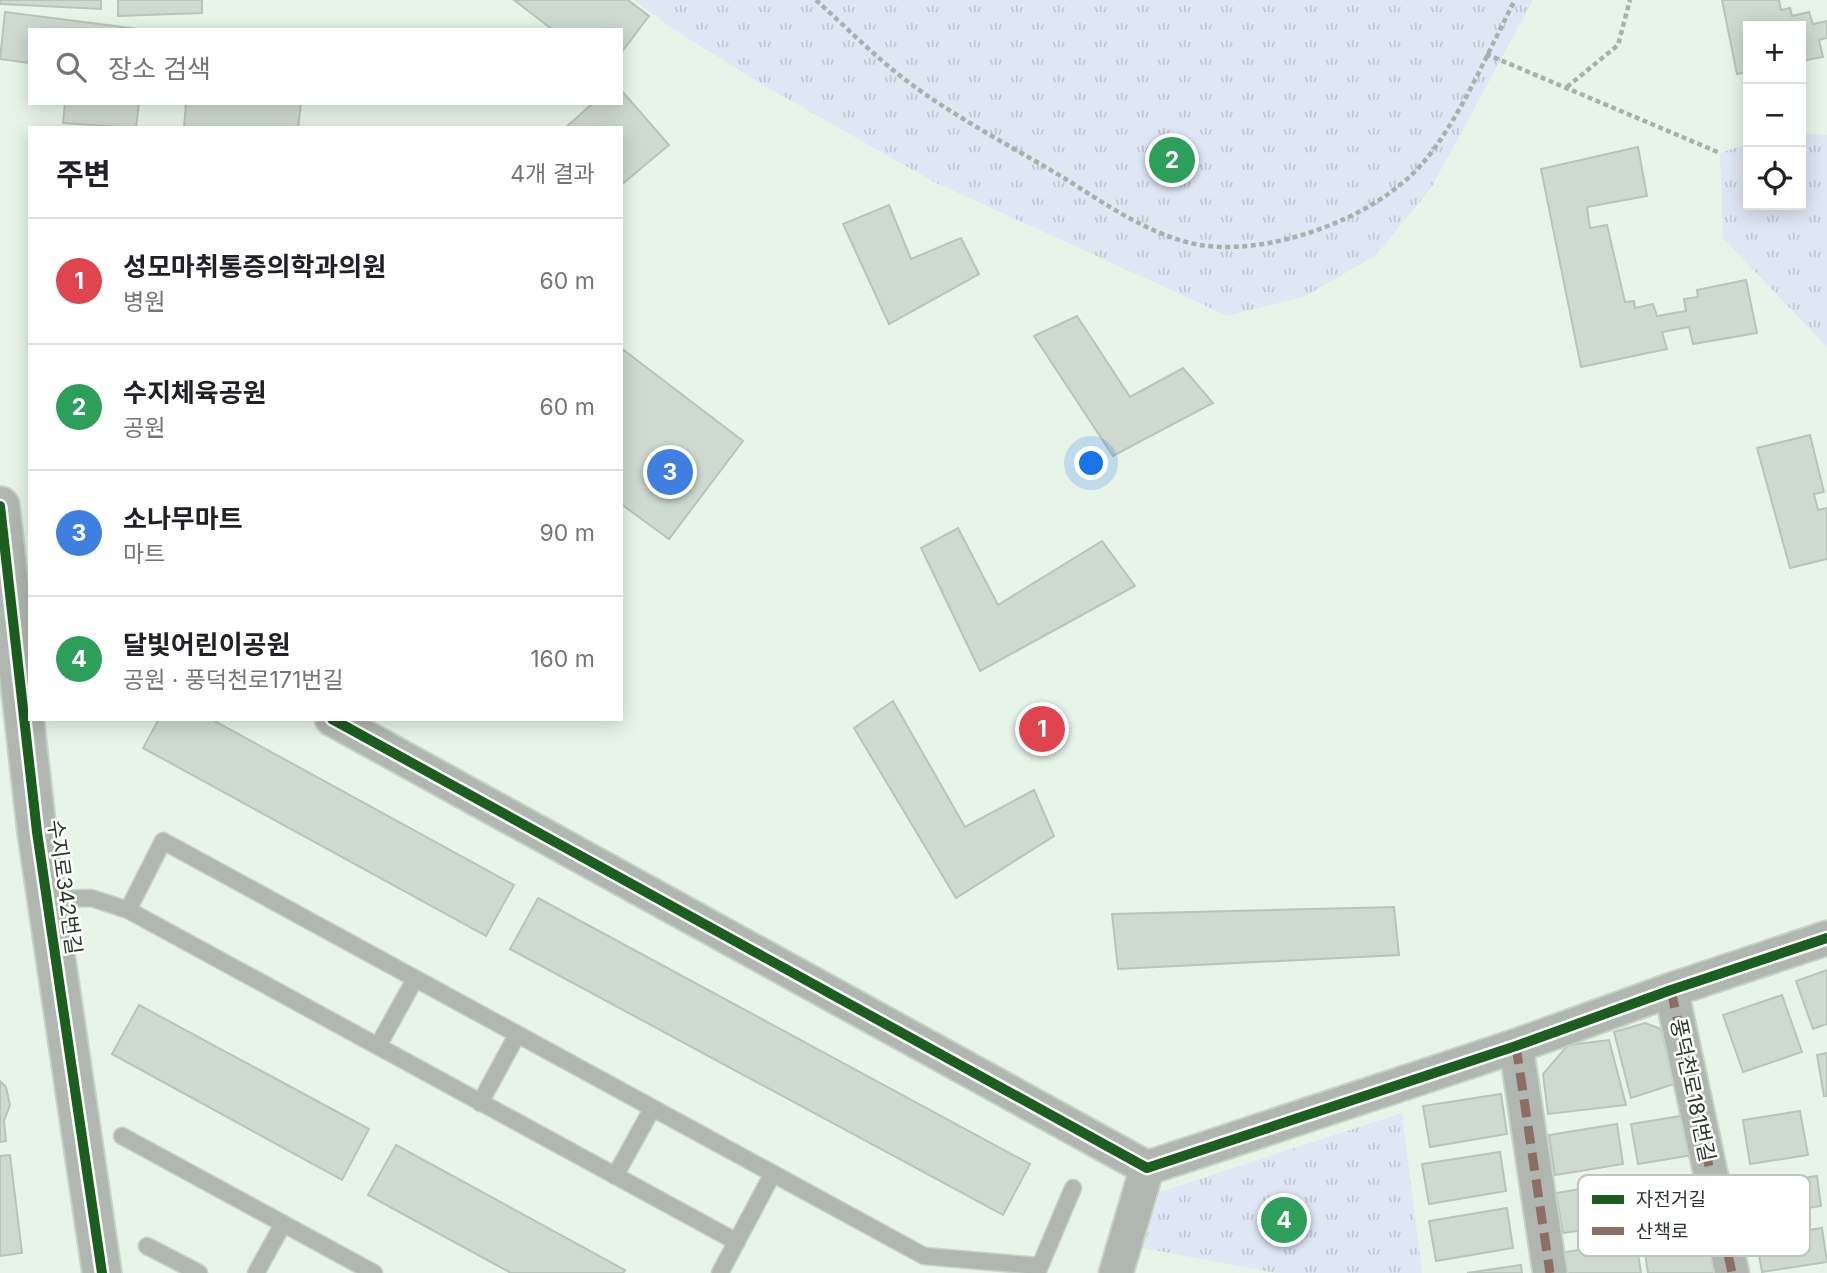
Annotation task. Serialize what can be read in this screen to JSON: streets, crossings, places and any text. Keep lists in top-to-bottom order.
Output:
{
  "streets": {
    "street": ["수지로342번길", "풍덕천로181번길"]
  },
  "legend": ["자전거길", "산책로"],
  "page": {
    "map_buttons": ["+", "−"],
    "search": "장소 검색",
    "heading": ["주변", "4개 결과"],
    "pins": [
      "2",
      "3",
      "1",
      "4"
    ],
    "list": [
      {
        "mark": "1",
        "name": "성모마취통증의학과의원",
        "note": "병원",
        "value": "60 m"
      },
      {
        "mark": "2",
        "name": "수지체육공원",
        "note": "공원",
        "value": "60 m"
      },
      {
        "mark": "3",
        "name": "소나무마트",
        "note": "마트",
        "value": "90 m"
      },
      {
        "mark": "4",
        "name": "달빛어린이공원",
        "note": "공원 · 풍덕천로171번길",
        "value": "160 m"
      }
    ]
  }
}
